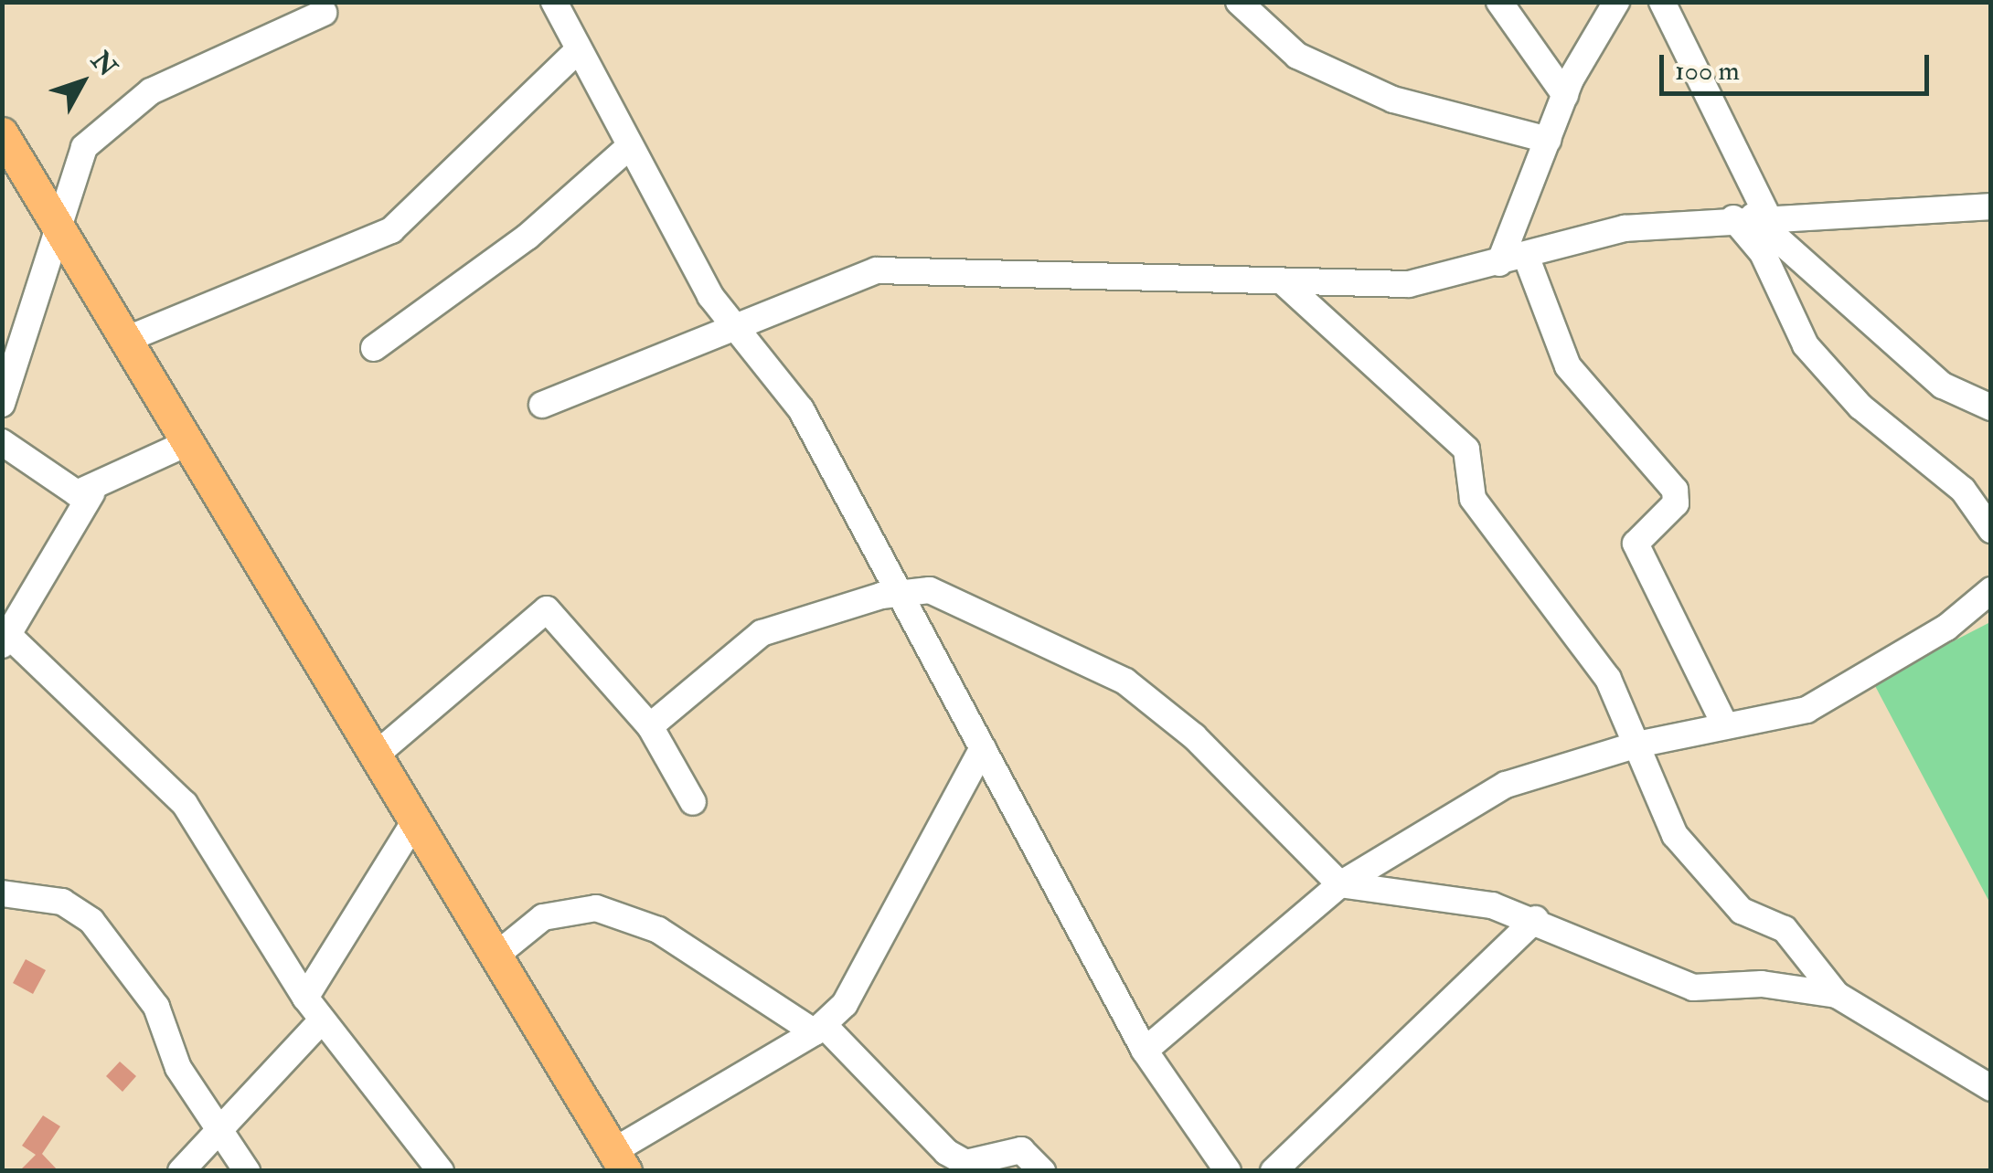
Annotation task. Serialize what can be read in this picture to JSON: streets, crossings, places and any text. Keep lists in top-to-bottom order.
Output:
{
  "scale_bar": "100 m",
  "north": "top right"
}
